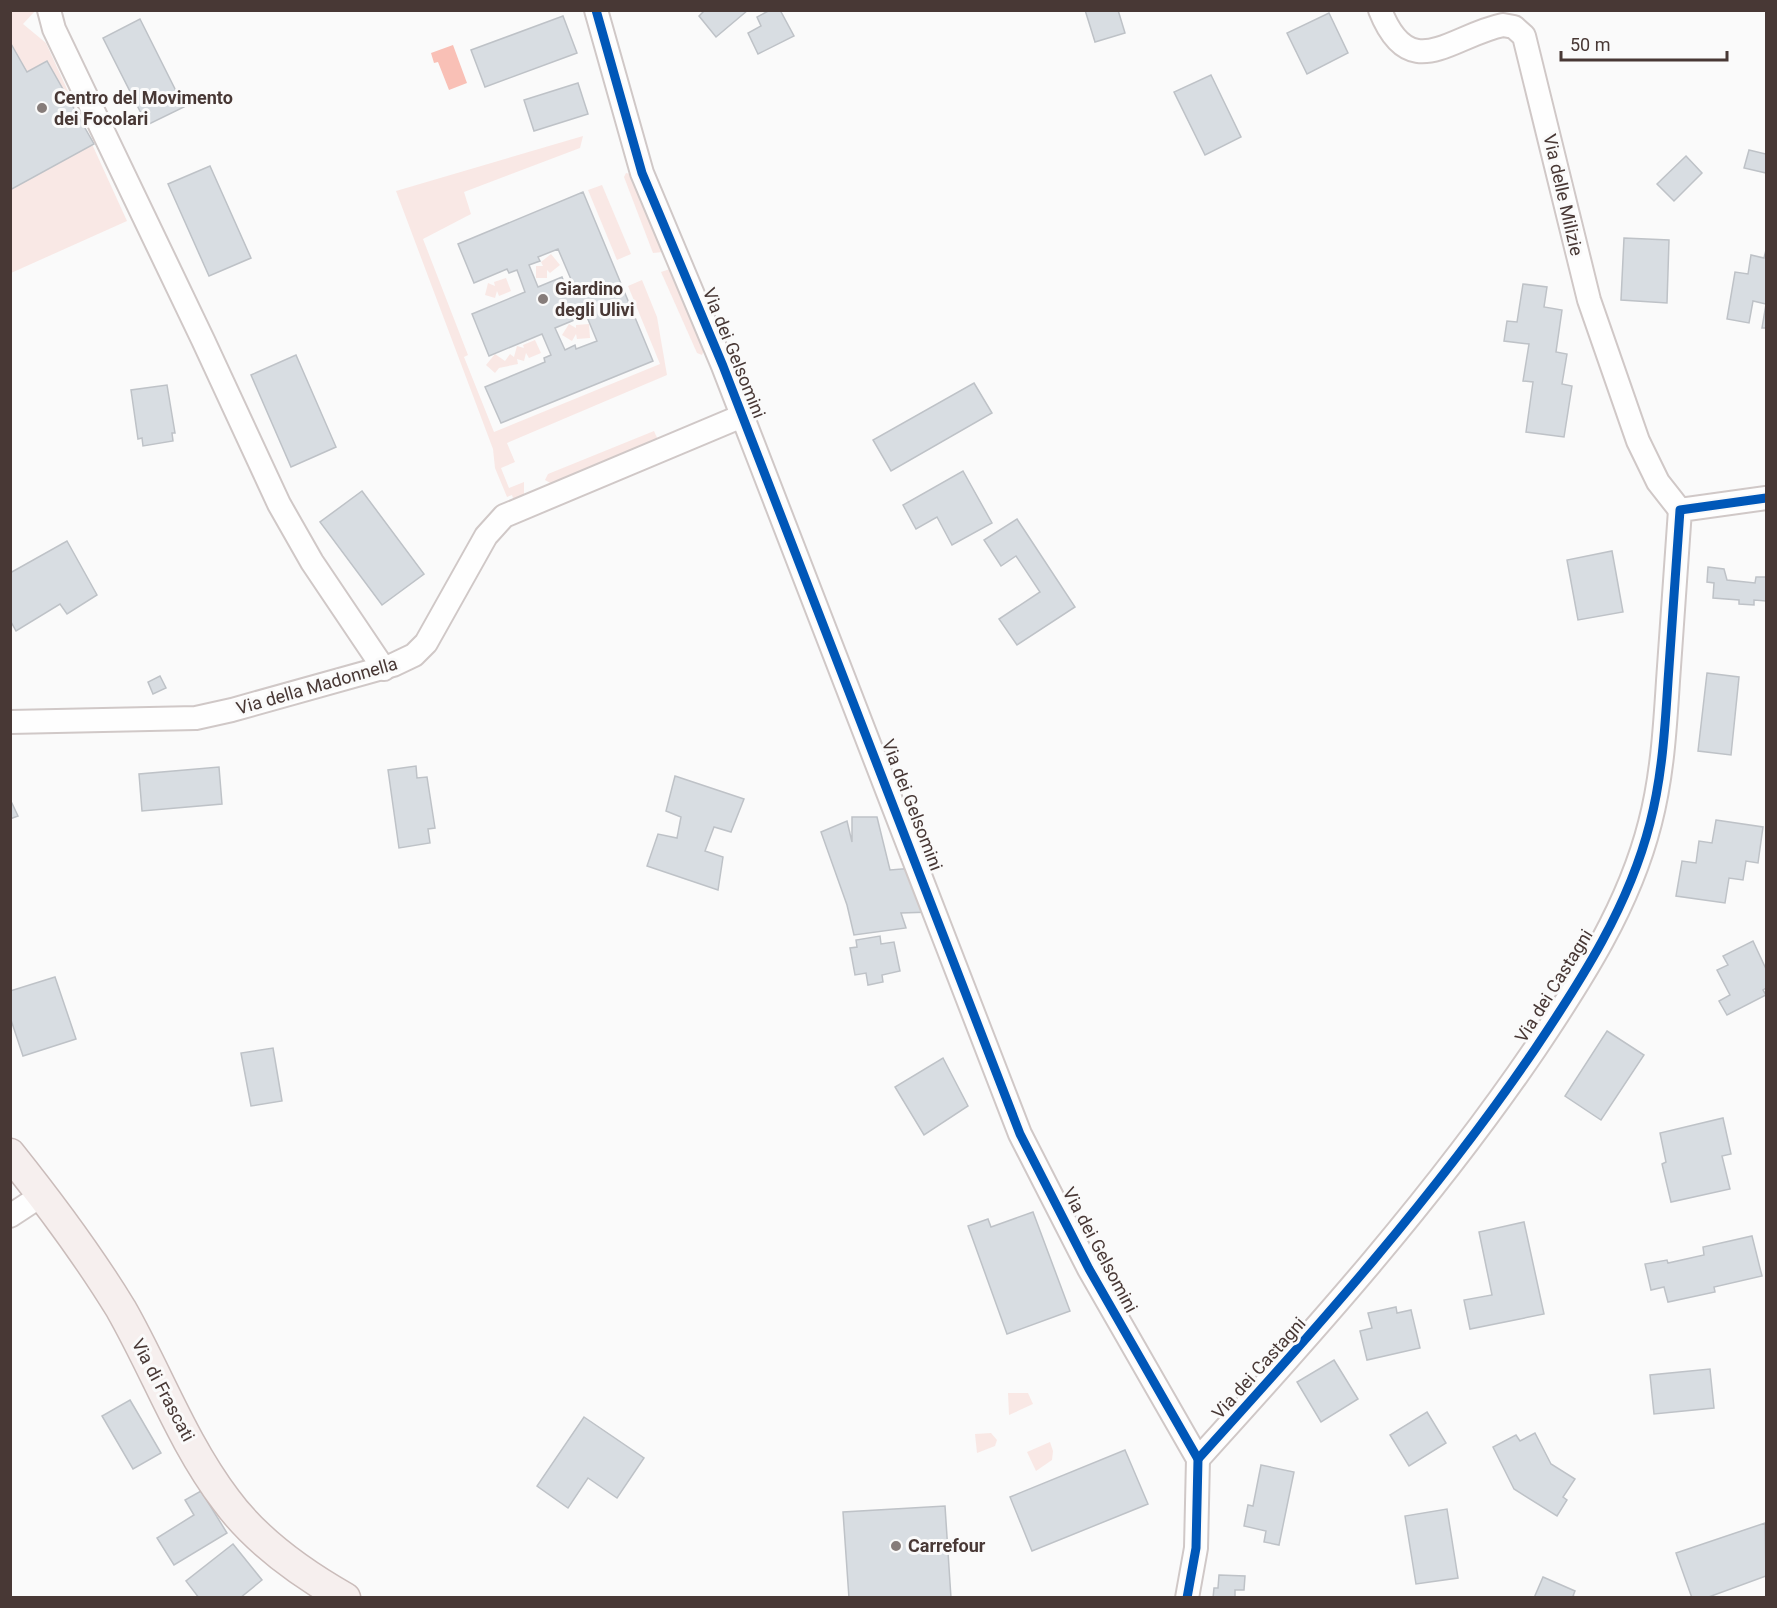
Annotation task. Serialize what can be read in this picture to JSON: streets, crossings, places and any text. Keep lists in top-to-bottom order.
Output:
{
  "streets": {
    "main road": ["Via di Frascati"],
    "street": [
      "Via delle Milizie",
      "Via dei Gelsomini",
      "Via della Madonnella",
      "Via dei Castagni"
    ]
  },
  "crossings": [
    ["Via delle Milizie", "Via dei Castagni"],
    ["Via dei Gelsomini", "Via della Madonnella"],
    ["Via dei Gelsomini", "Via dei Castagni"]
  ],
  "places": ["Centro del Movimento dei Focolari", "Giardino degli Ulivi", "Carrefour"],
  "scale_bar": "50 m"
}
